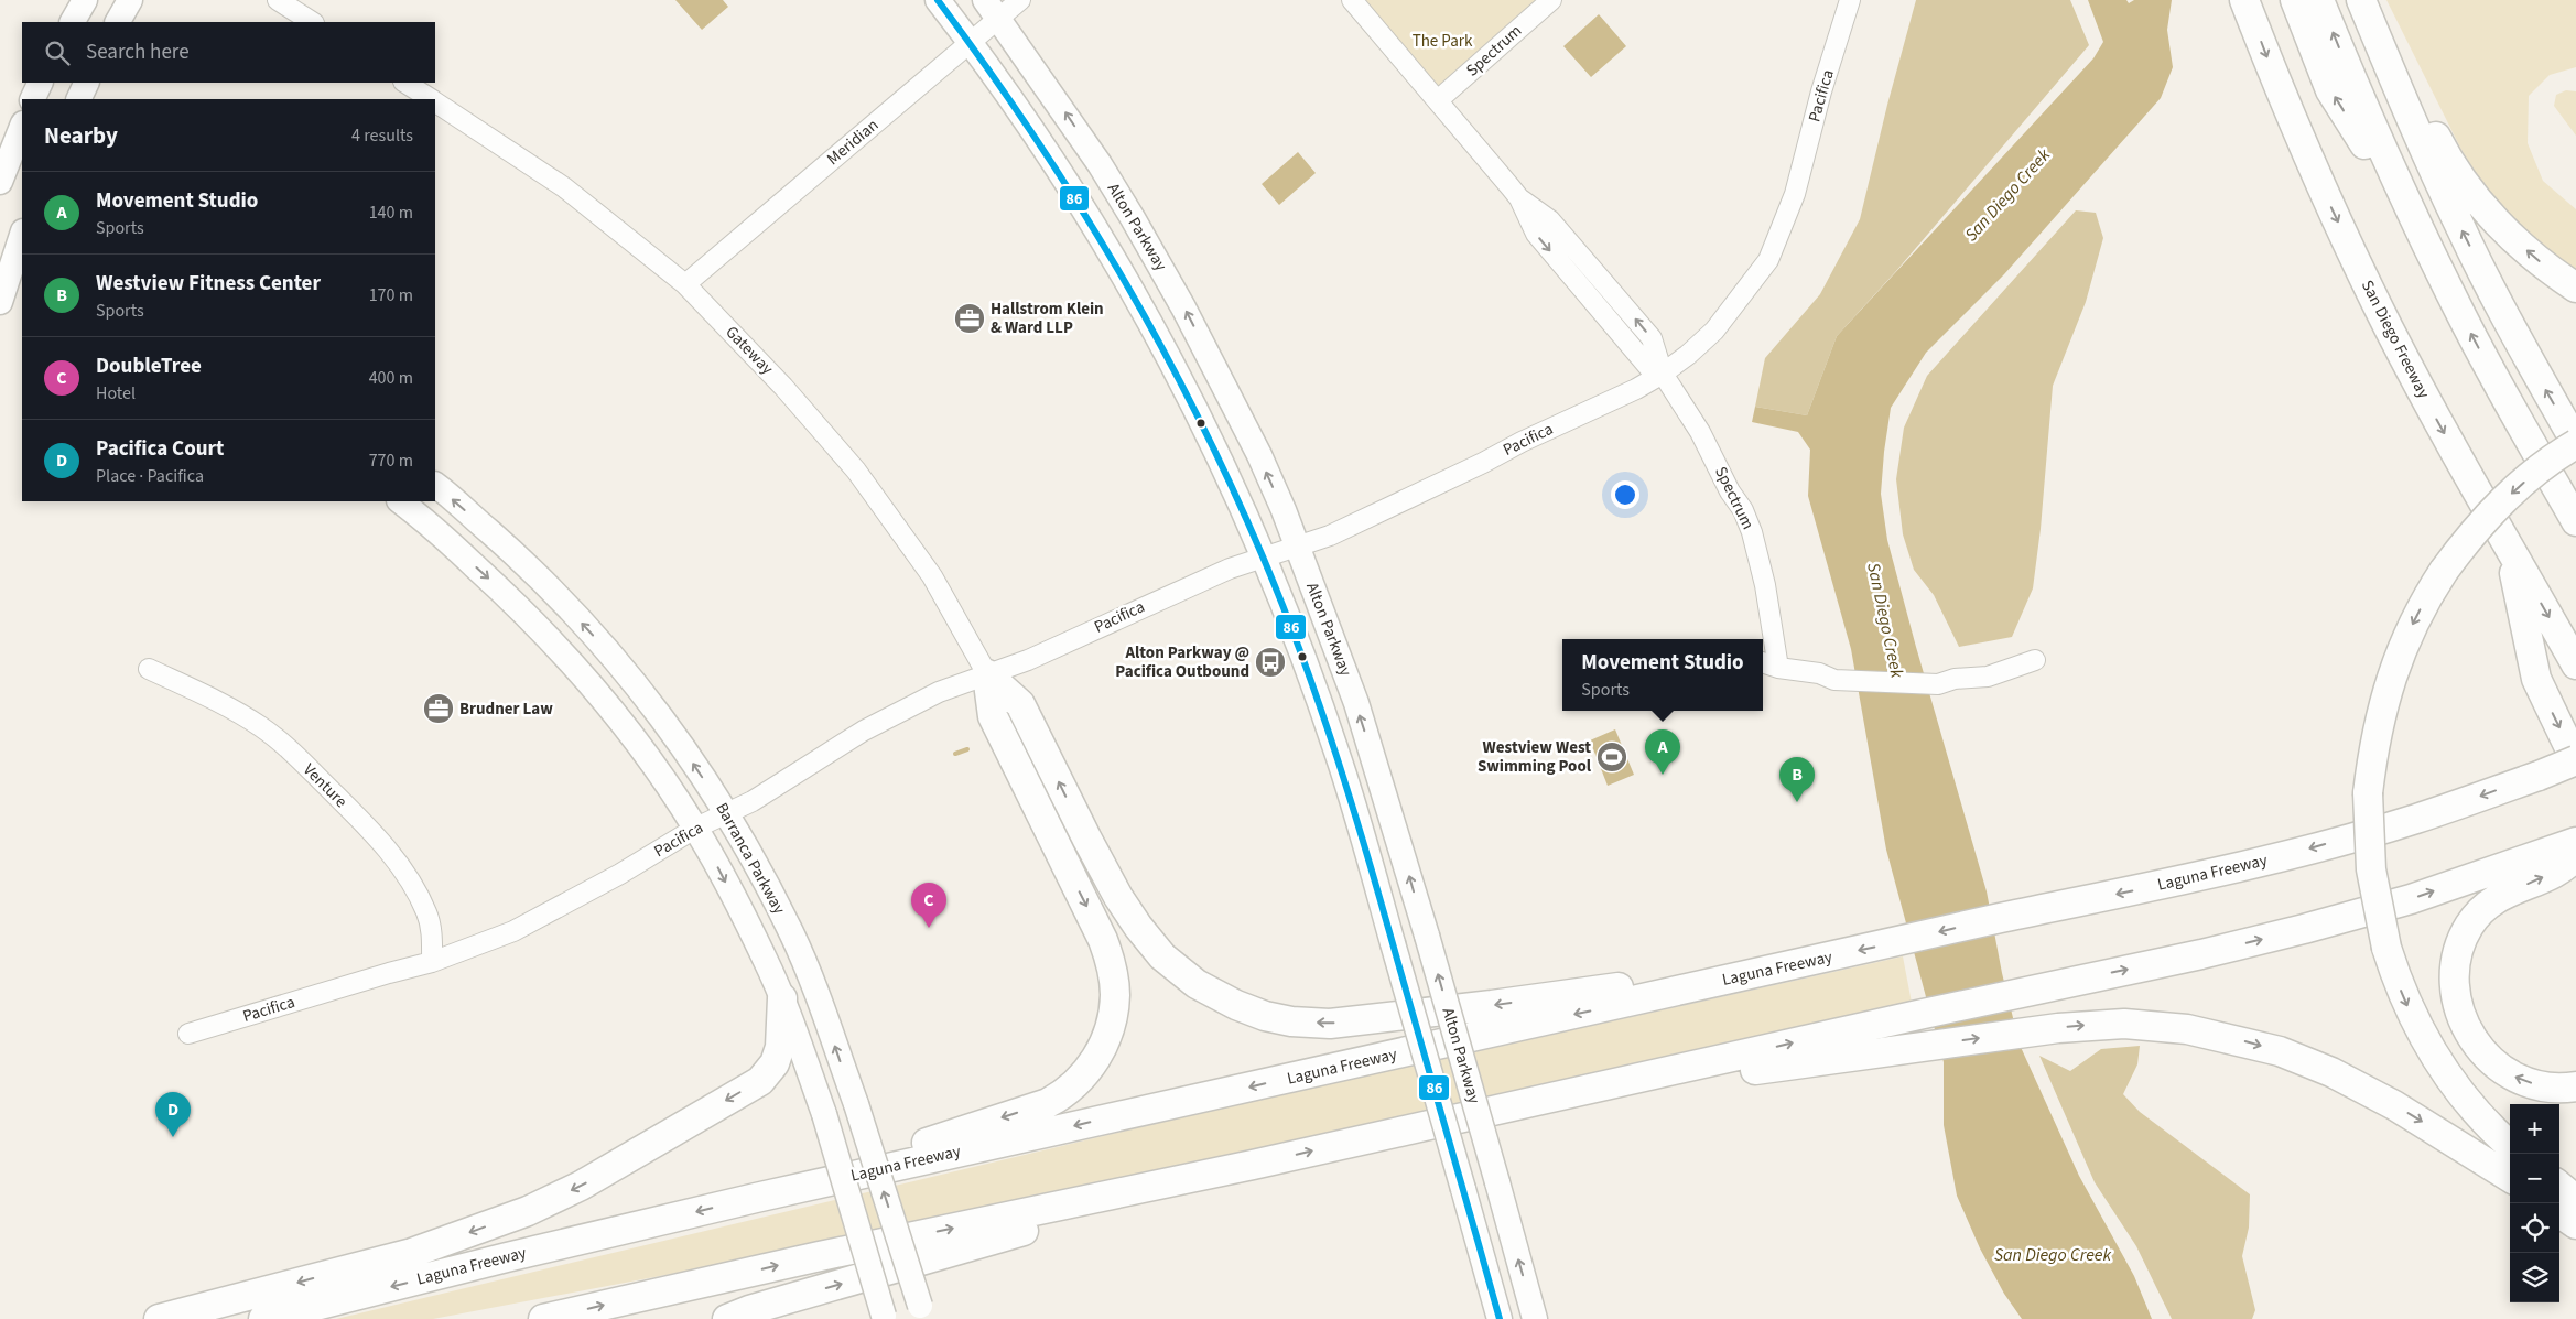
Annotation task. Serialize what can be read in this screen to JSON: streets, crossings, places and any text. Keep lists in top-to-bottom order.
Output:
{
  "streets": {
    "highway": ["San Diego Freeway", "Laguna Freeway"],
    "main road": ["Alton Parkway", "Barranca Parkway"],
    "street": [
      "Spectrum",
      "Pacifica",
      "Meridian",
      "Gateway",
      "Venture"
    ]
  },
  "crossings": [
    ["Spectrum", "Pacifica"],
    ["Pacifica", "Alton Parkway"],
    ["Pacifica", "Gateway"],
    ["Pacifica", "Venture"],
    ["Pacifica", "Barranca Parkway"],
    ["Meridian", "Alton Parkway"],
    ["Meridian", "Gateway"]
  ],
  "water": ["San Diego Creek"],
  "parks": ["The Park"],
  "places": {
    "office": ["Hallstrom Klein & Ward LLP", "Brudner Law"],
    "bus stop": ["Alton Parkway @ Pacifica Outbound"],
    "sports": ["Westview West Swimming Pool"]
  },
  "lines": ["transit line 86"],
  "page": {
    "search": "Search here",
    "heading": ["Nearby", "4 results"],
    "list": [
      {
        "mark": "A",
        "name": "Movement Studio",
        "note": "Sports",
        "value": "140 m"
      },
      {
        "mark": "B",
        "name": "Westview Fitness Center",
        "note": "Sports",
        "value": "170 m"
      },
      {
        "mark": "C",
        "name": "DoubleTree",
        "note": "Hotel",
        "value": "400 m"
      },
      {
        "mark": "D",
        "name": "Pacifica Court",
        "note": "Place · Pacifica",
        "value": "770 m"
      }
    ],
    "popup": ["Movement Studio", "Sports"],
    "pins": [
      "A",
      "B",
      "C",
      "D"
    ],
    "map_buttons": ["+", "−"]
  }
}
